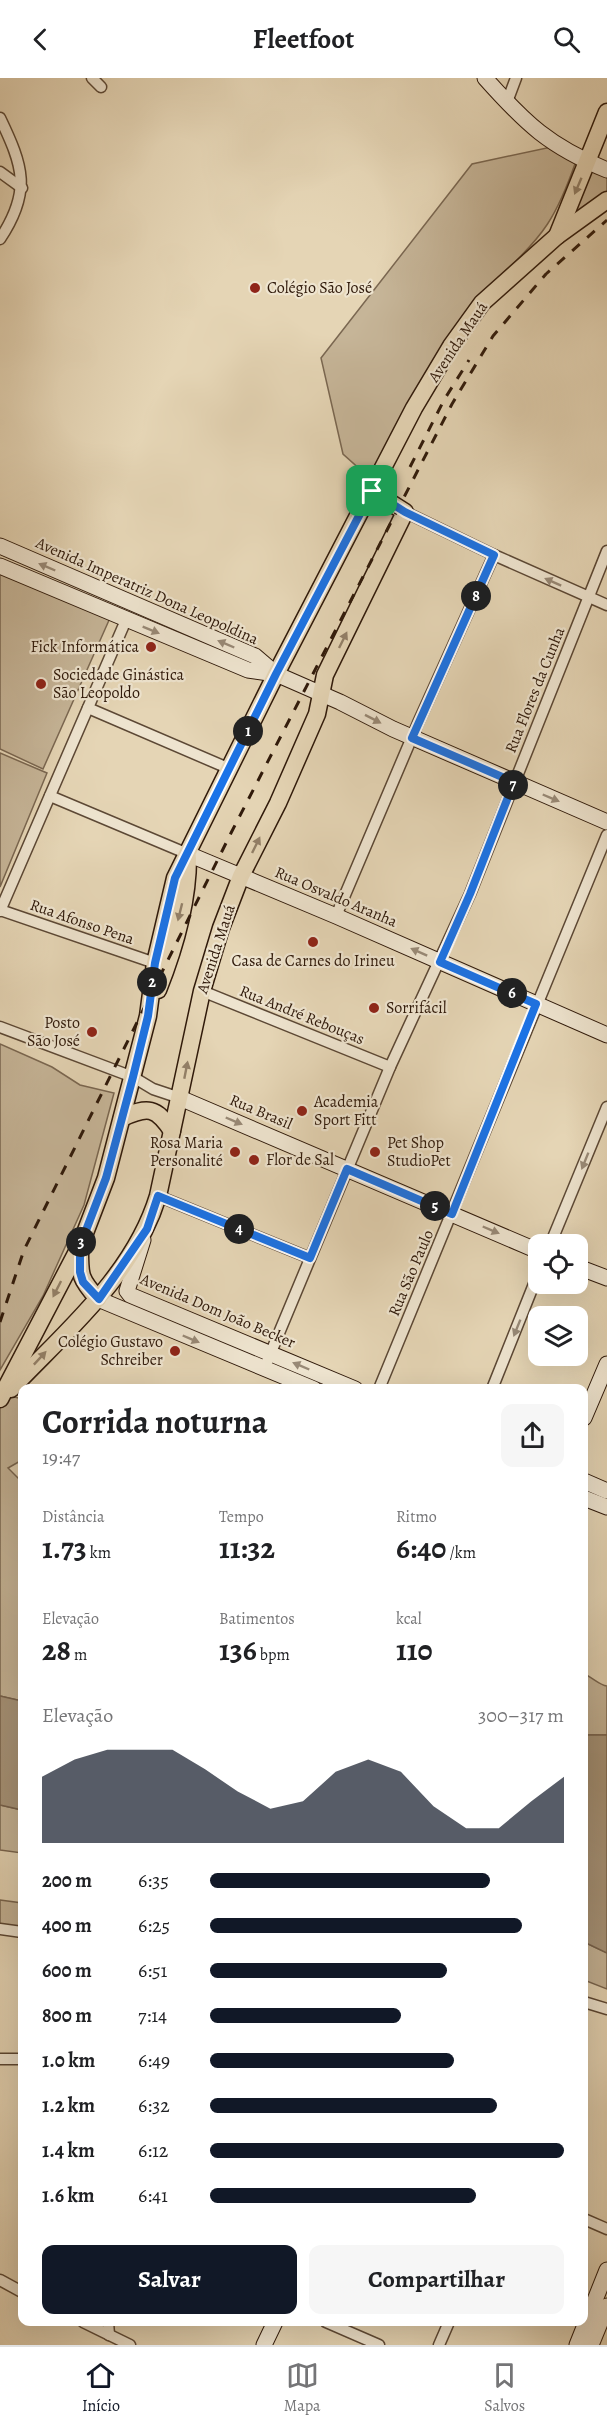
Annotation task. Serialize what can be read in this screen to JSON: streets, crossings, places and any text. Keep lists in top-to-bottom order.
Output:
{
  "streets": {
    "main road": ["Avenida Mauá"],
    "street": [
      "Avenida Imperatriz Dona Leopoldina",
      "Rua Flores da Cunha",
      "Rua Osvaldo Aranha",
      "Rua Afonso Pena",
      "Rua André Rebouças",
      "Rua Brasil",
      "Rua São Paulo",
      "Avenida Dom João Becker"
    ]
  },
  "crossings": [
    ["Avenida Mauá", "Avenida Imperatriz Dona Leopoldina"],
    ["Avenida Mauá", "Rua Osvaldo Aranha"],
    ["Avenida Mauá", "Rua Afonso Pena"],
    ["Avenida Mauá", "Rua André Rebouças"],
    ["Avenida Mauá", "Rua Brasil"],
    ["Avenida Mauá", "Avenida Dom João Becker"],
    ["Avenida Imperatriz Dona Leopoldina", "Rua Flores da Cunha"],
    ["Rua Flores da Cunha", "Rua Osvaldo Aranha"],
    ["Rua Flores da Cunha", "Rua André Rebouças"],
    ["Rua Flores da Cunha", "Rua Brasil"],
    ["Rua Flores da Cunha", "Avenida Dom João Becker"],
    ["Rua Osvaldo Aranha", "Rua São Paulo"],
    ["Rua Brasil", "Rua São Paulo"]
  ],
  "places": [
    "Colégio São José",
    "Fick Informática",
    "Sociedade Ginástica São Leopoldo",
    "Casa de Carnes do Irineu",
    "Sorrifácil",
    "Posto São José",
    "Academia Sport Fitt",
    "Rosa Maria Personalité",
    "Pet Shop StudioPet",
    "Flor de Sal",
    "Colégio Gustavo Schreiber"
  ],
  "page": {
    "header": "Fleetfoot",
    "pins": [
      "8",
      "1",
      "7",
      "2",
      "6",
      "5",
      "4",
      "3"
    ],
    "heading": ["Corrida noturna", "19:47"],
    "stats": [
      ["Distância", "1.73 km"],
      ["Tempo", "11:32"],
      ["Ritmo", "6:40 /km"],
      ["Elevação", "28 m"],
      ["Batimentos", "136 bpm"],
      ["kcal", "110"]
    ],
    "chart": ["Elevação", "300–317 m"],
    "list": [
      {
        "name": "200 m",
        "note": "6:35"
      },
      {
        "name": "400 m",
        "note": "6:25"
      },
      {
        "name": "600 m",
        "note": "6:51"
      },
      {
        "name": "800 m",
        "note": "7:14"
      },
      {
        "name": "1.0 km",
        "note": "6:49"
      },
      {
        "name": "1.2 km",
        "note": "6:32"
      },
      {
        "name": "1.4 km",
        "note": "6:12"
      },
      {
        "name": "1.6 km",
        "note": "6:41"
      }
    ],
    "buttons": ["Salvar", "Compartilhar"],
    "tabs": ["Início", "Mapa", "Salvos"]
  }
}
